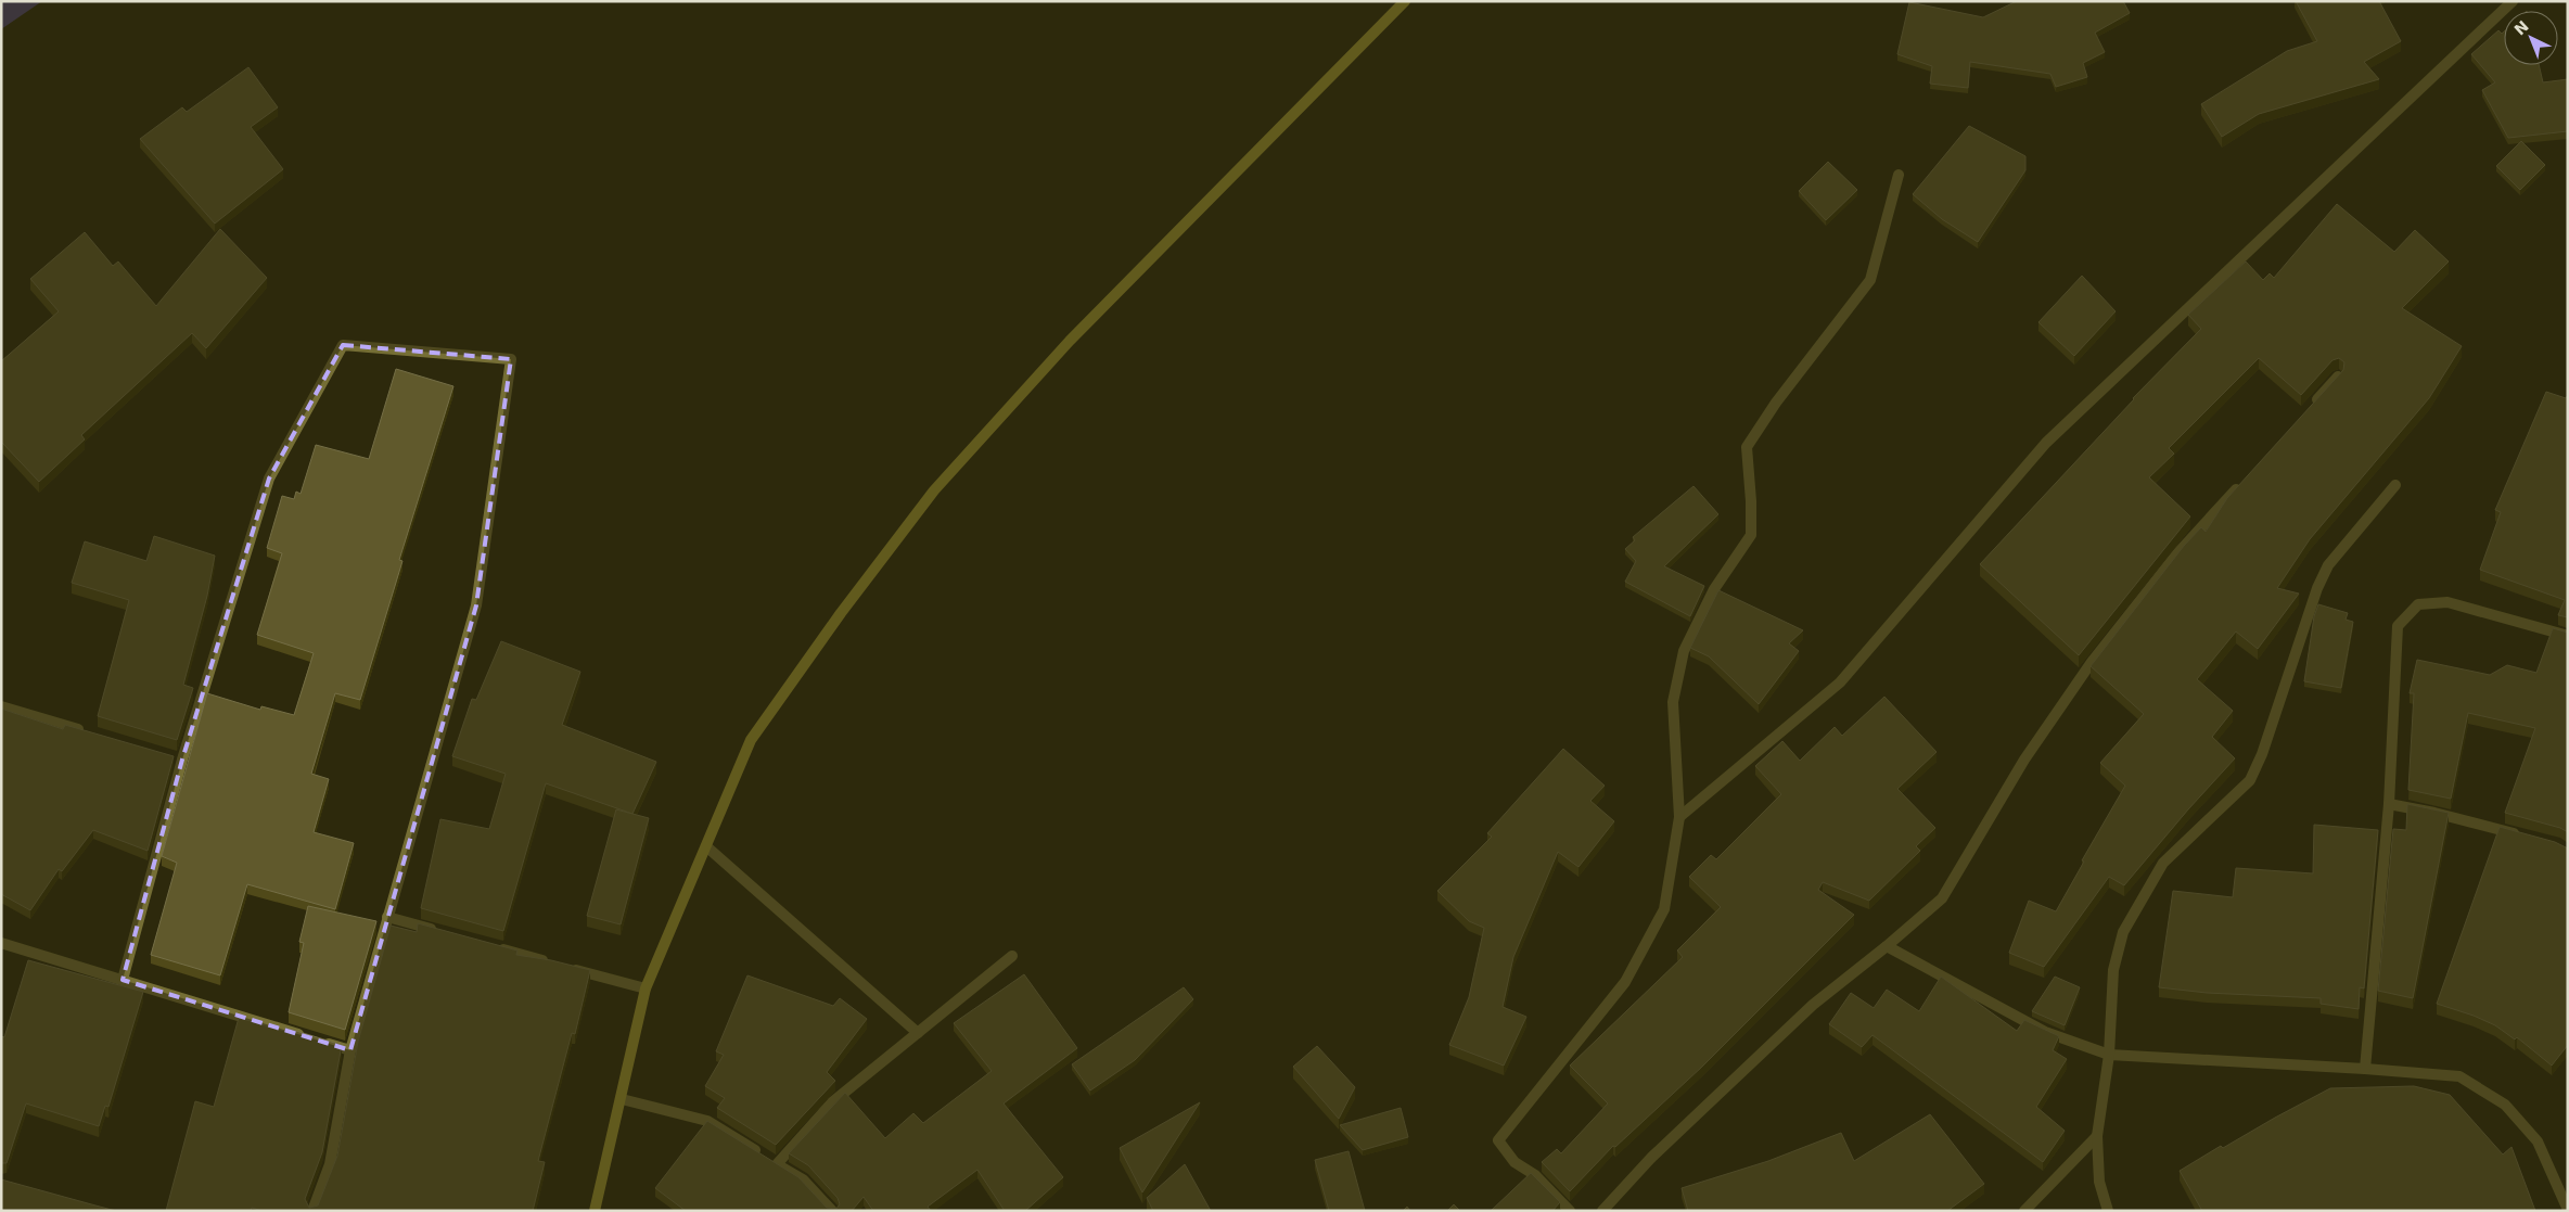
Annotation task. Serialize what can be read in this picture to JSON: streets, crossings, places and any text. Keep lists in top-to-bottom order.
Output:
{
  "north": "top left"
}
